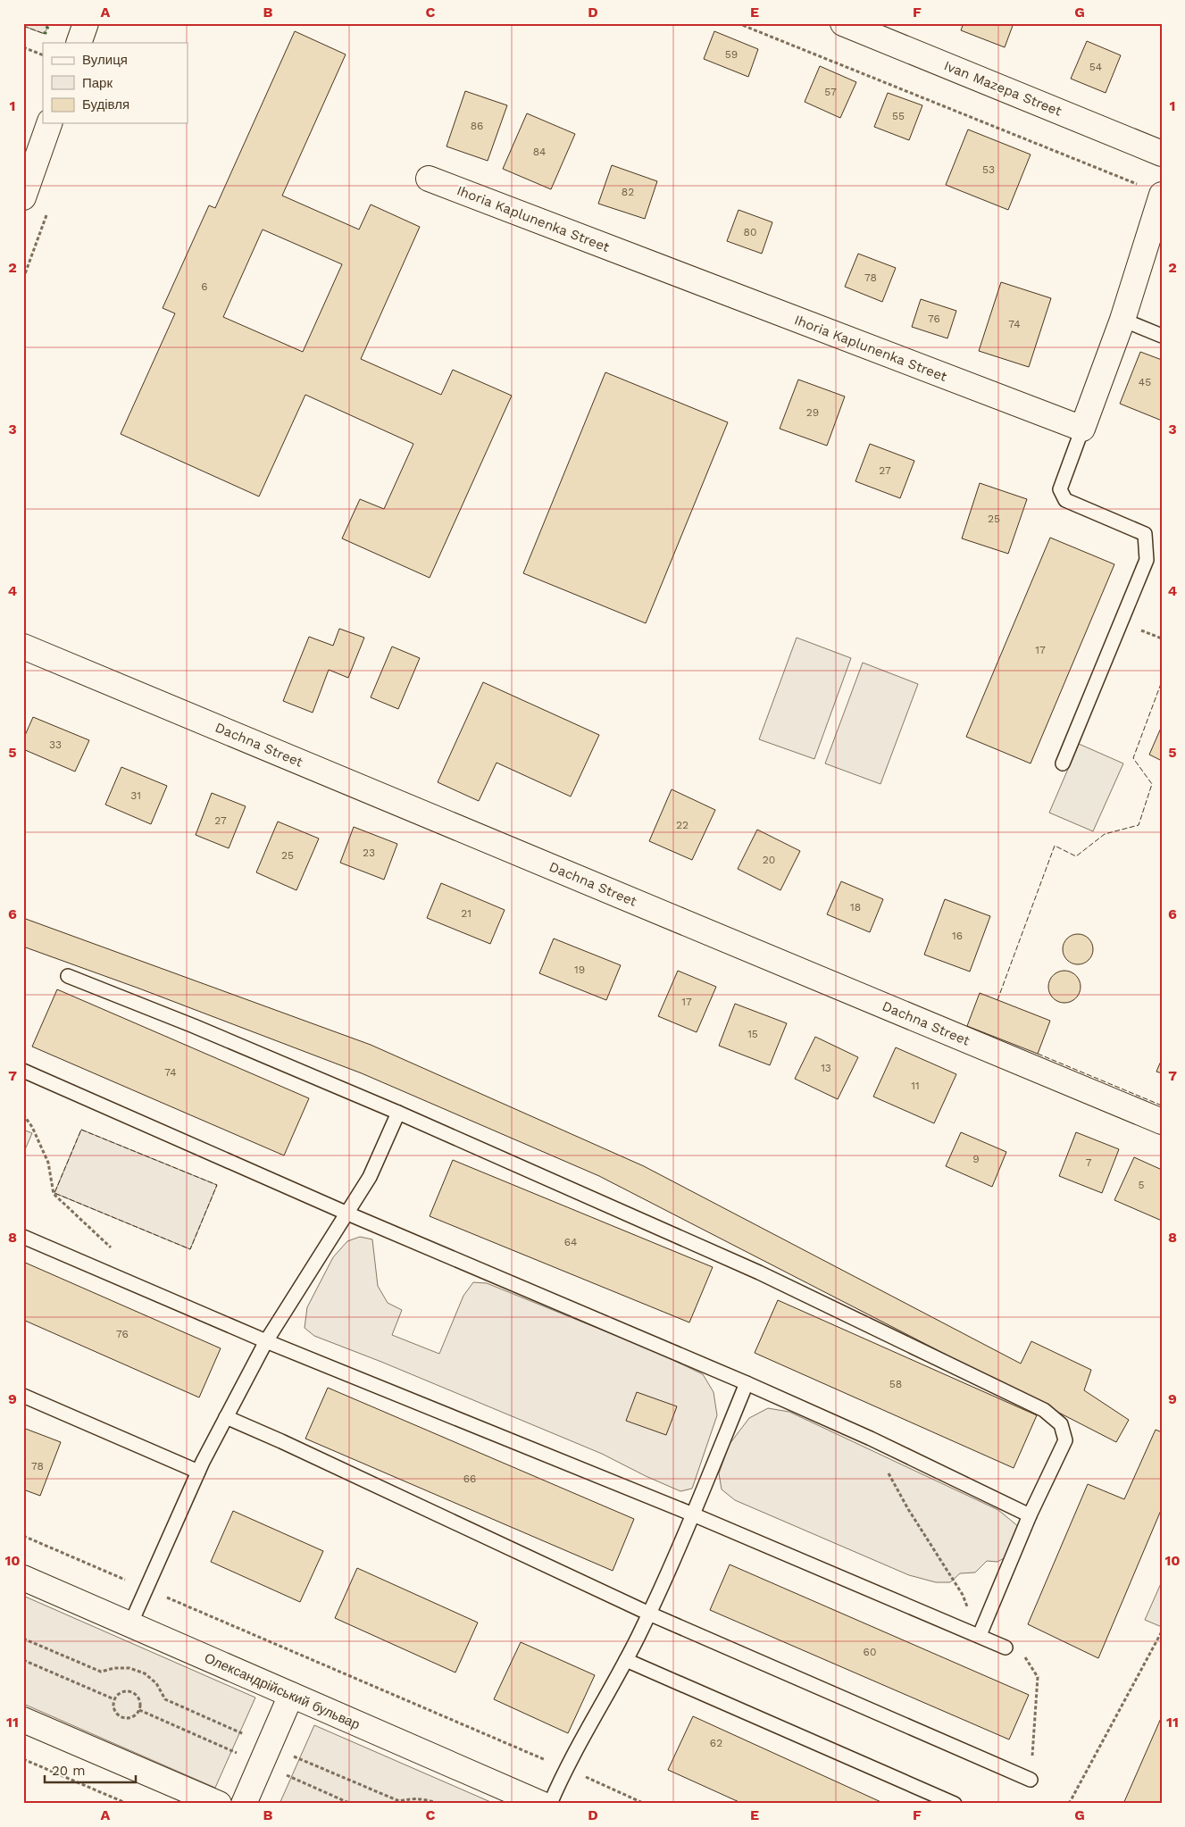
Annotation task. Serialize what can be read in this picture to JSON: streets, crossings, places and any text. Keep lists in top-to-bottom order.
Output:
{
  "streets": {
    "street": [
      "Ivan Mazepa Street",
      "Ihoria Kaplunenka Street",
      "Dachna Street",
      "Олександрійський бульвар"
    ]
  },
  "house_numbers": [
    "59",
    "54",
    "57",
    "55",
    "86",
    "84",
    "53",
    "82",
    "80",
    "78",
    "6",
    "76",
    "74",
    "45",
    "29",
    "27",
    "25",
    "17",
    "33",
    "31",
    "27",
    "22",
    "23",
    "25",
    "20",
    "18",
    "21",
    "16",
    "19",
    "17",
    "15",
    "13",
    "74",
    "11",
    "9",
    "7",
    "5",
    "64",
    "76",
    "58",
    "78",
    "66",
    "60",
    "62"
  ],
  "legend": ["Вулиця", "Парк", "Будівля"],
  "scale_bar": "20 m",
  "grid": {
    "columns": [
      "A",
      "B",
      "C",
      "D",
      "E",
      "F",
      "G"
    ],
    "rows": [
      "1",
      "2",
      "3",
      "4",
      "5",
      "6",
      "7",
      "8",
      "9",
      "10",
      "11"
    ]
  }
}
